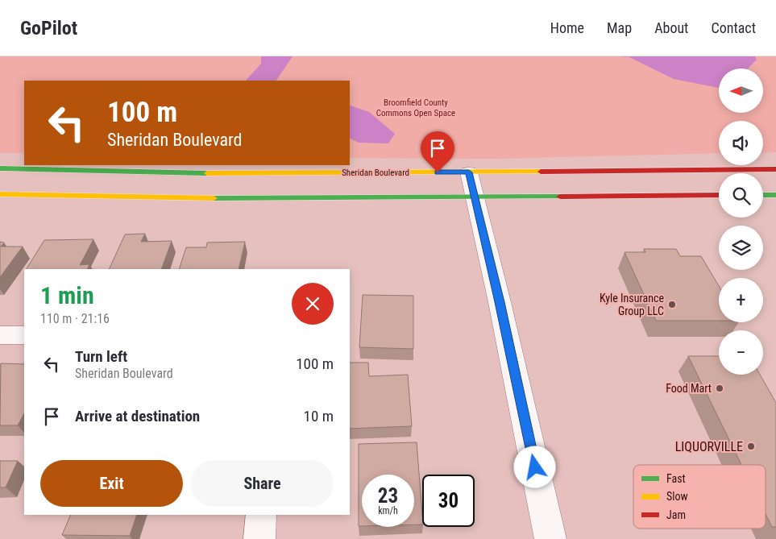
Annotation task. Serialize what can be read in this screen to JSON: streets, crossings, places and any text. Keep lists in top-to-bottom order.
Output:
{
  "streets": {
    "main road": ["Sheridan Boulevard"]
  },
  "parks": ["Broomfield County Commons Open Space"],
  "places": ["Kyle Insurance Group LLC", "Food Mart", "LIQUORVILLE"],
  "legend": ["Fast", "Slow", "Jam"],
  "north": "left",
  "page": {
    "header": "GoPilot",
    "nav": [
      "Home",
      "Map",
      "About",
      "Contact"
    ],
    "map_buttons": ["+", "−"],
    "turn": ["100 m", "Sheridan Boulevard"],
    "heading": ["1 min", "110 m · 21:16"],
    "list": [
      {
        "name": "Turn left",
        "note": "Sheridan Boulevard",
        "value": "100 m"
      },
      {
        "name": "Arrive at destination",
        "value": "10 m"
      }
    ],
    "buttons": ["Exit", "Share"],
    "speed": "23 km/h",
    "limit": "30"
  }
}
